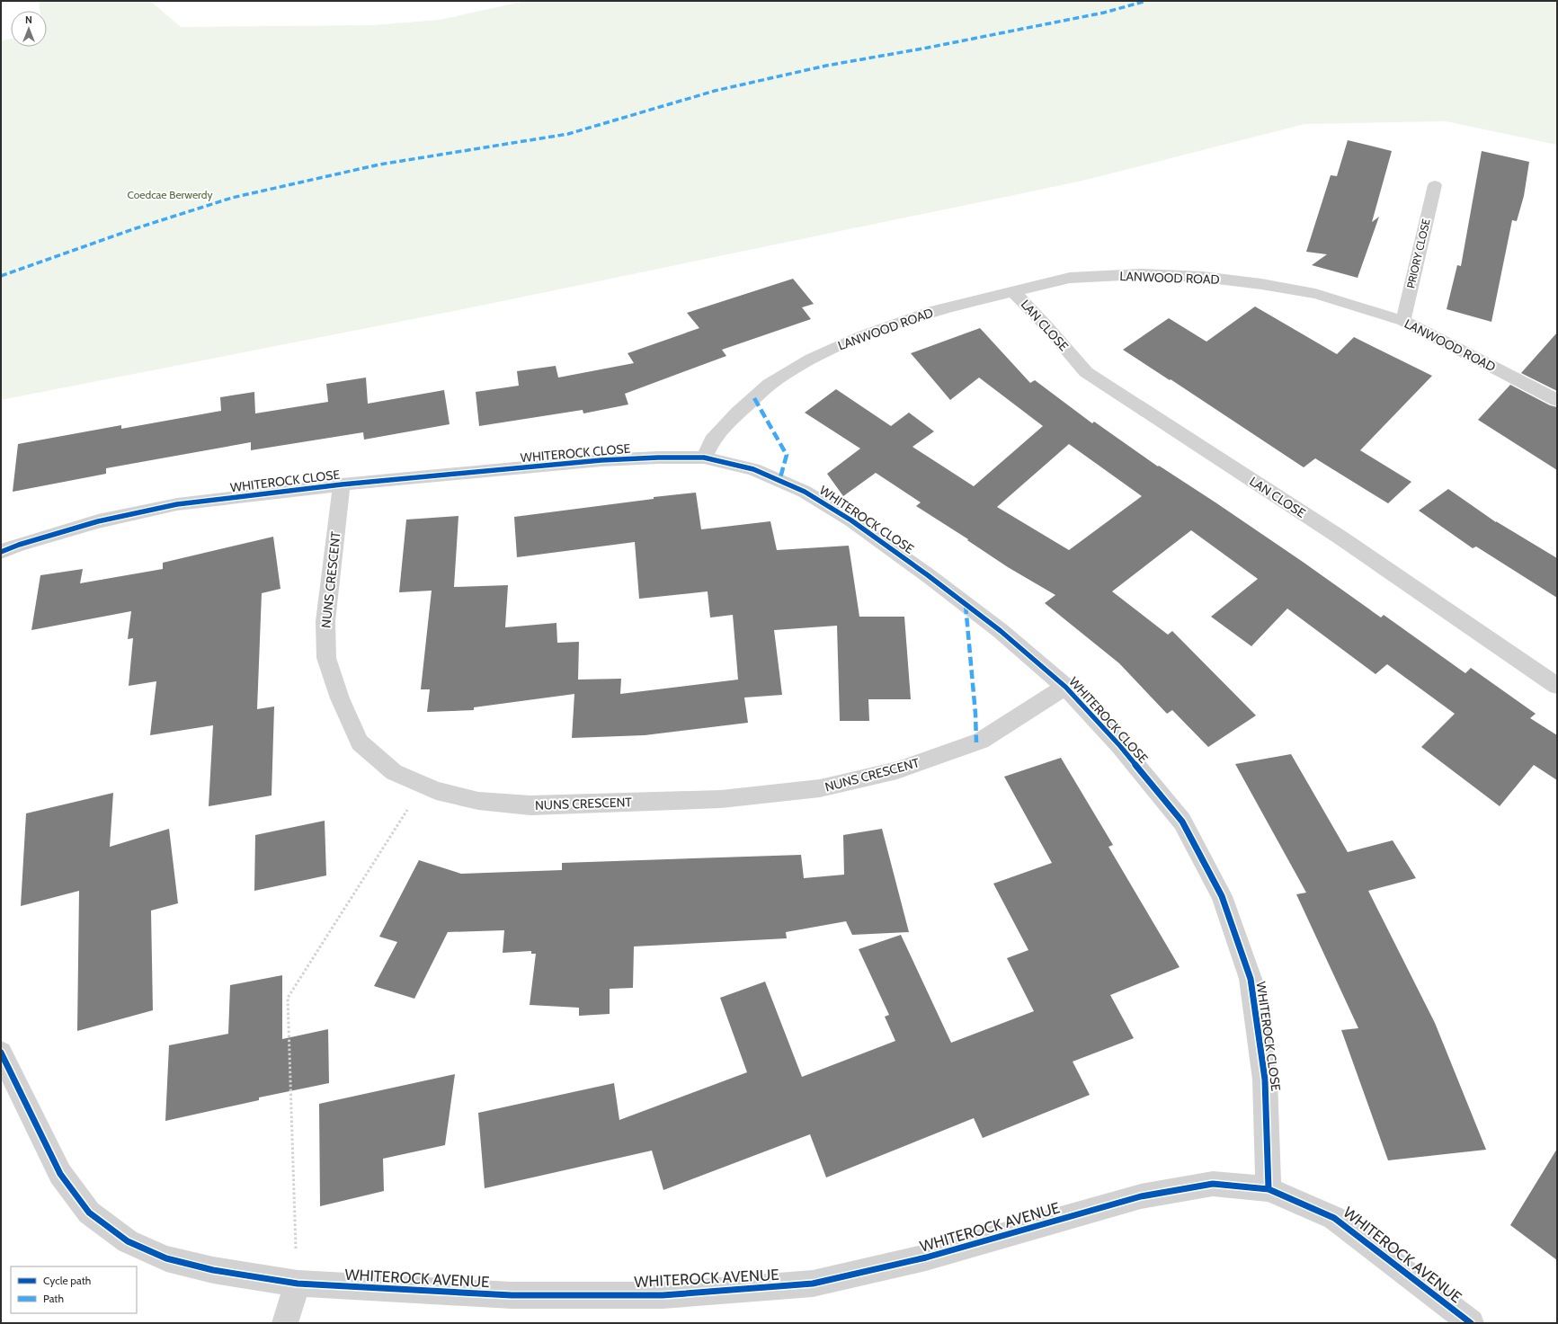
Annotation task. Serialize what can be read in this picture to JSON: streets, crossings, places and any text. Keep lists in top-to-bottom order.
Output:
{
  "streets": {
    "street": [
      "PRIORY CLOSE",
      "LANWOOD ROAD",
      "LAN CLOSE",
      "WHITEROCK CLOSE",
      "NUNS CRESCENT",
      "WHITEROCK AVENUE"
    ]
  },
  "crossings": [
    ["PRIORY CLOSE", "LANWOOD ROAD"],
    ["LANWOOD ROAD", "LAN CLOSE"],
    ["LANWOOD ROAD", "WHITEROCK CLOSE"],
    ["WHITEROCK CLOSE", "NUNS CRESCENT"],
    ["WHITEROCK CLOSE", "WHITEROCK AVENUE"]
  ],
  "parks": ["Coedcae Berwerdy"],
  "legend": ["Cycle path", "Path"],
  "north": "top"
}
